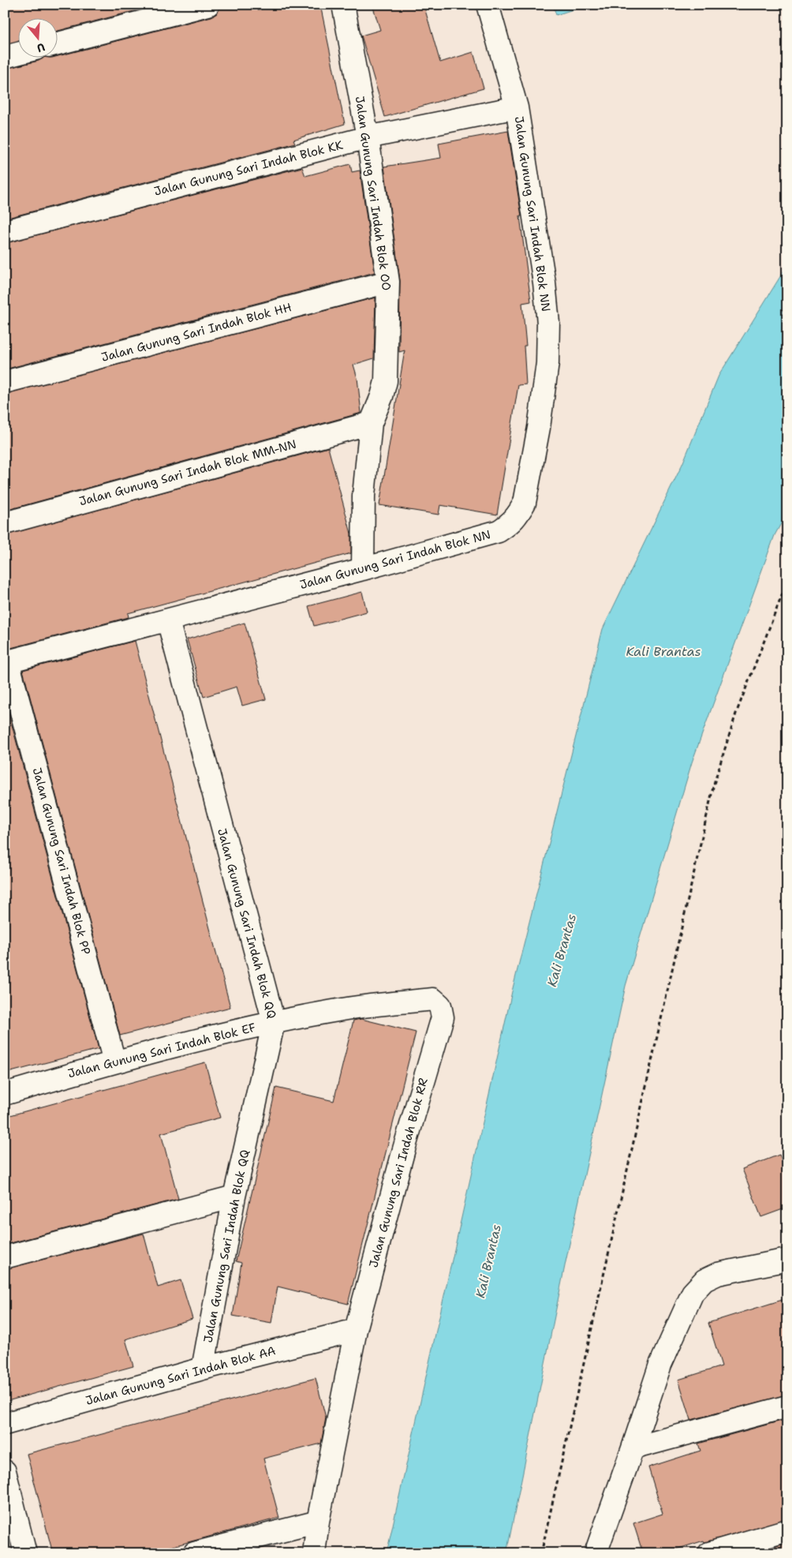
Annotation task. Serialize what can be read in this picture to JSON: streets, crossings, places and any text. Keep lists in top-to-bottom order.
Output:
{
  "streets": {
    "street": [
      "Jalan Gunung Sari Indah Blok KK",
      "Jalan Gunung Sari Indah Blok OO",
      "Jalan Gunung Sari Indah Blok NN",
      "Jalan Gunung Sari Indah Blok HH",
      "Jalan Gunung Sari Indah Blok MM-NN",
      "Jalan Gunung Sari Indah Blok PP",
      "Jalan Gunung Sari Indah Blok QQ",
      "Jalan Gunung Sari Indah Blok EF",
      "Jalan Gunung Sari Indah Blok RR",
      "Jalan Gunung Sari Indah Blok AA"
    ]
  },
  "crossings": [
    ["Jalan Gunung Sari Indah Blok KK", "Jalan Gunung Sari Indah Blok OO"],
    ["Jalan Gunung Sari Indah Blok KK", "Jalan Gunung Sari Indah Blok NN"],
    ["Jalan Gunung Sari Indah Blok OO", "Jalan Gunung Sari Indah Blok NN"],
    ["Jalan Gunung Sari Indah Blok OO", "Jalan Gunung Sari Indah Blok HH"],
    ["Jalan Gunung Sari Indah Blok OO", "Jalan Gunung Sari Indah Blok MM-NN"],
    ["Jalan Gunung Sari Indah Blok NN", "Jalan Gunung Sari Indah Blok PP"],
    ["Jalan Gunung Sari Indah Blok NN", "Jalan Gunung Sari Indah Blok QQ"],
    ["Jalan Gunung Sari Indah Blok PP", "Jalan Gunung Sari Indah Blok EF"],
    ["Jalan Gunung Sari Indah Blok QQ", "Jalan Gunung Sari Indah Blok EF"],
    ["Jalan Gunung Sari Indah Blok QQ", "Jalan Gunung Sari Indah Blok AA"],
    ["Jalan Gunung Sari Indah Blok EF", "Jalan Gunung Sari Indah Blok RR"],
    ["Jalan Gunung Sari Indah Blok RR", "Jalan Gunung Sari Indah Blok AA"]
  ],
  "water": ["Kali Brantas"],
  "north": "bottom"
}
